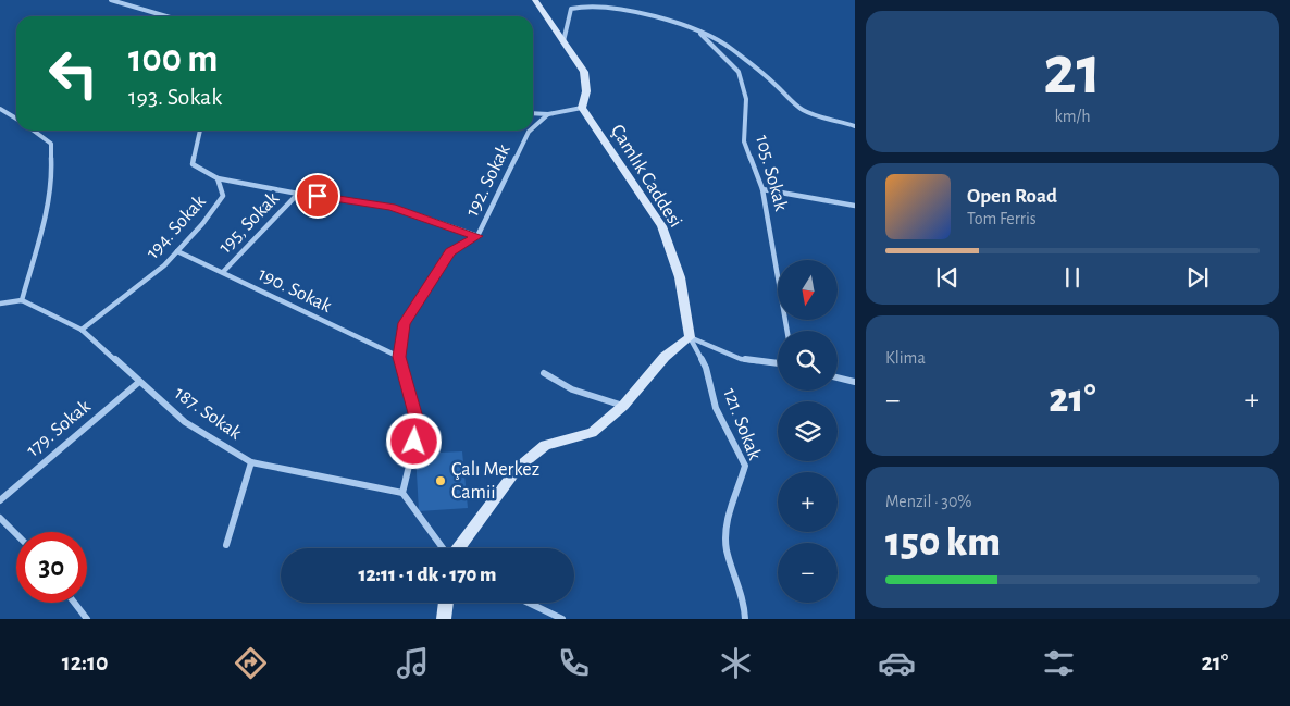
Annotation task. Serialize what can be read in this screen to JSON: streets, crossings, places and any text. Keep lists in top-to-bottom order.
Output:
{
  "streets": {
    "street": [
      "105. Sokak",
      "Çamlık Caddesi",
      "192. Sokak",
      "195, Sokak",
      "194. Sokak",
      "190. Sokak",
      "187. Sokak",
      "121. Sokak",
      "179. Sokak"
    ]
  },
  "crossings": [
    ["Çamlık Caddesi", "121. Sokak"],
    ["195, Sokak", "190. Sokak"],
    ["194. Sokak", "190. Sokak"],
    ["194. Sokak", "187. Sokak"],
    ["187. Sokak", "179. Sokak"]
  ],
  "places": ["Çalı Merkez Camii"],
  "north": "bottom",
  "page": {
    "tile": [
      ["21", "km/h"],
      "Klima",
      ["Menzil · 30%", "150 km"]
    ],
    "turn": ["100 m", "193. Sokak"],
    "song": ["Open Road", "Tom Ferris"],
    "map_buttons": ["+", "−"],
    "heat": ["−", "21°", "+"],
    "limit": "30",
    "trip": "12:11 · 1 dk · 170 m",
    "tabs": ["12:10", "21°"]
  }
}
